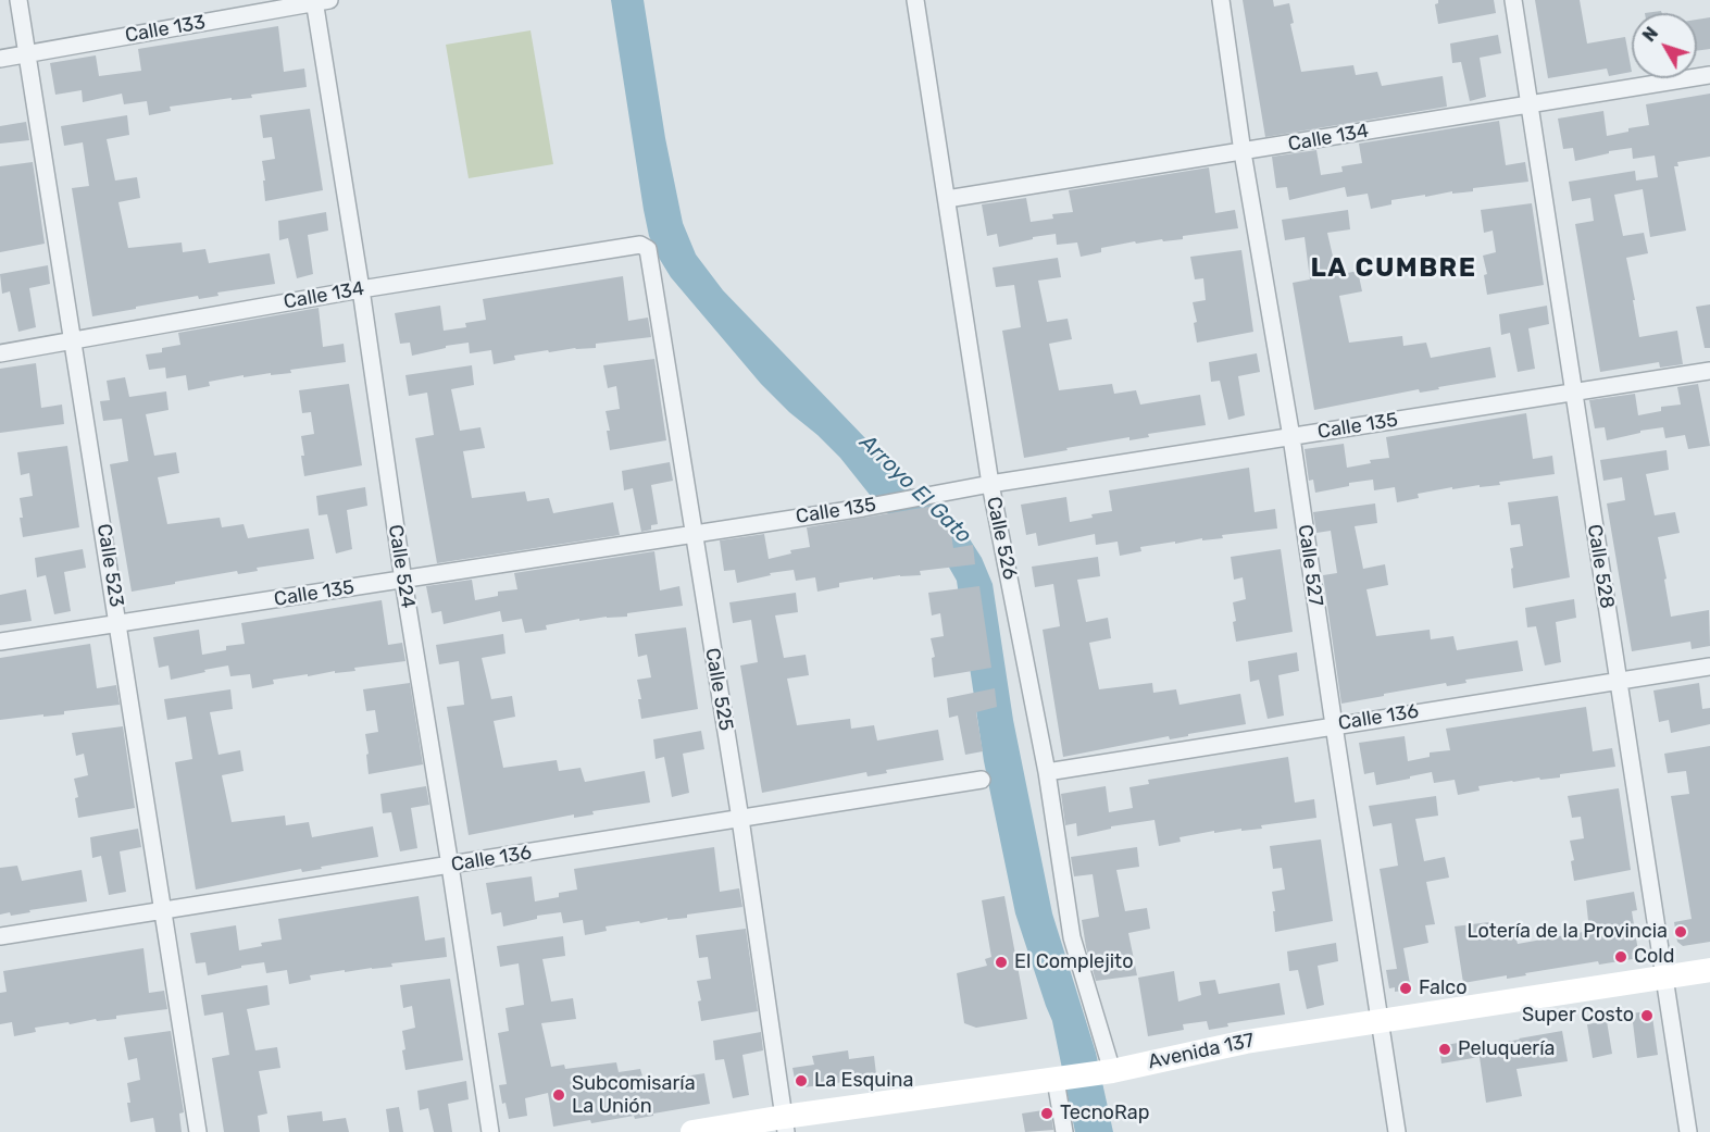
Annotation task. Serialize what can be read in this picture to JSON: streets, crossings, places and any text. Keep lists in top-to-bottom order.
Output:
{
  "streets": {
    "street": [
      "Calle 133",
      "Calle 134",
      "Calle 135",
      "Calle 526",
      "Calle 523",
      "Calle 527",
      "Calle 524",
      "Calle 528",
      "Calle 525",
      "Calle 136",
      "Avenida 137"
    ]
  },
  "crossings": [
    ["Calle 133", "Calle 523"],
    ["Calle 133", "Calle 524"],
    ["Calle 134", "Calle 526"],
    ["Calle 134", "Calle 523"],
    ["Calle 134", "Calle 527"],
    ["Calle 134", "Calle 524"],
    ["Calle 134", "Calle 528"],
    ["Calle 134", "Calle 525"],
    ["Calle 135", "Calle 526"],
    ["Calle 135", "Calle 523"],
    ["Calle 135", "Calle 527"],
    ["Calle 135", "Calle 524"],
    ["Calle 135", "Calle 528"],
    ["Calle 135", "Calle 525"],
    ["Calle 526", "Calle 136"],
    ["Calle 526", "Avenida 137"],
    ["Calle 523", "Calle 136"],
    ["Calle 527", "Calle 136"],
    ["Calle 527", "Avenida 137"],
    ["Calle 524", "Calle 136"],
    ["Calle 528", "Calle 136"],
    ["Calle 528", "Avenida 137"],
    ["Calle 525", "Calle 136"],
    ["Calle 525", "Avenida 137"]
  ],
  "districts": ["LA CUMBRE"],
  "water": ["Arroyo El Gato"],
  "places": [
    "Lotería de la Provincia",
    "Cold",
    "El Complejito",
    "Falco",
    "Super Costo",
    "Peluquería",
    "La Esquina",
    "Subcomisaría La Unión",
    "TecnoRap"
  ],
  "north": "top left"
}
